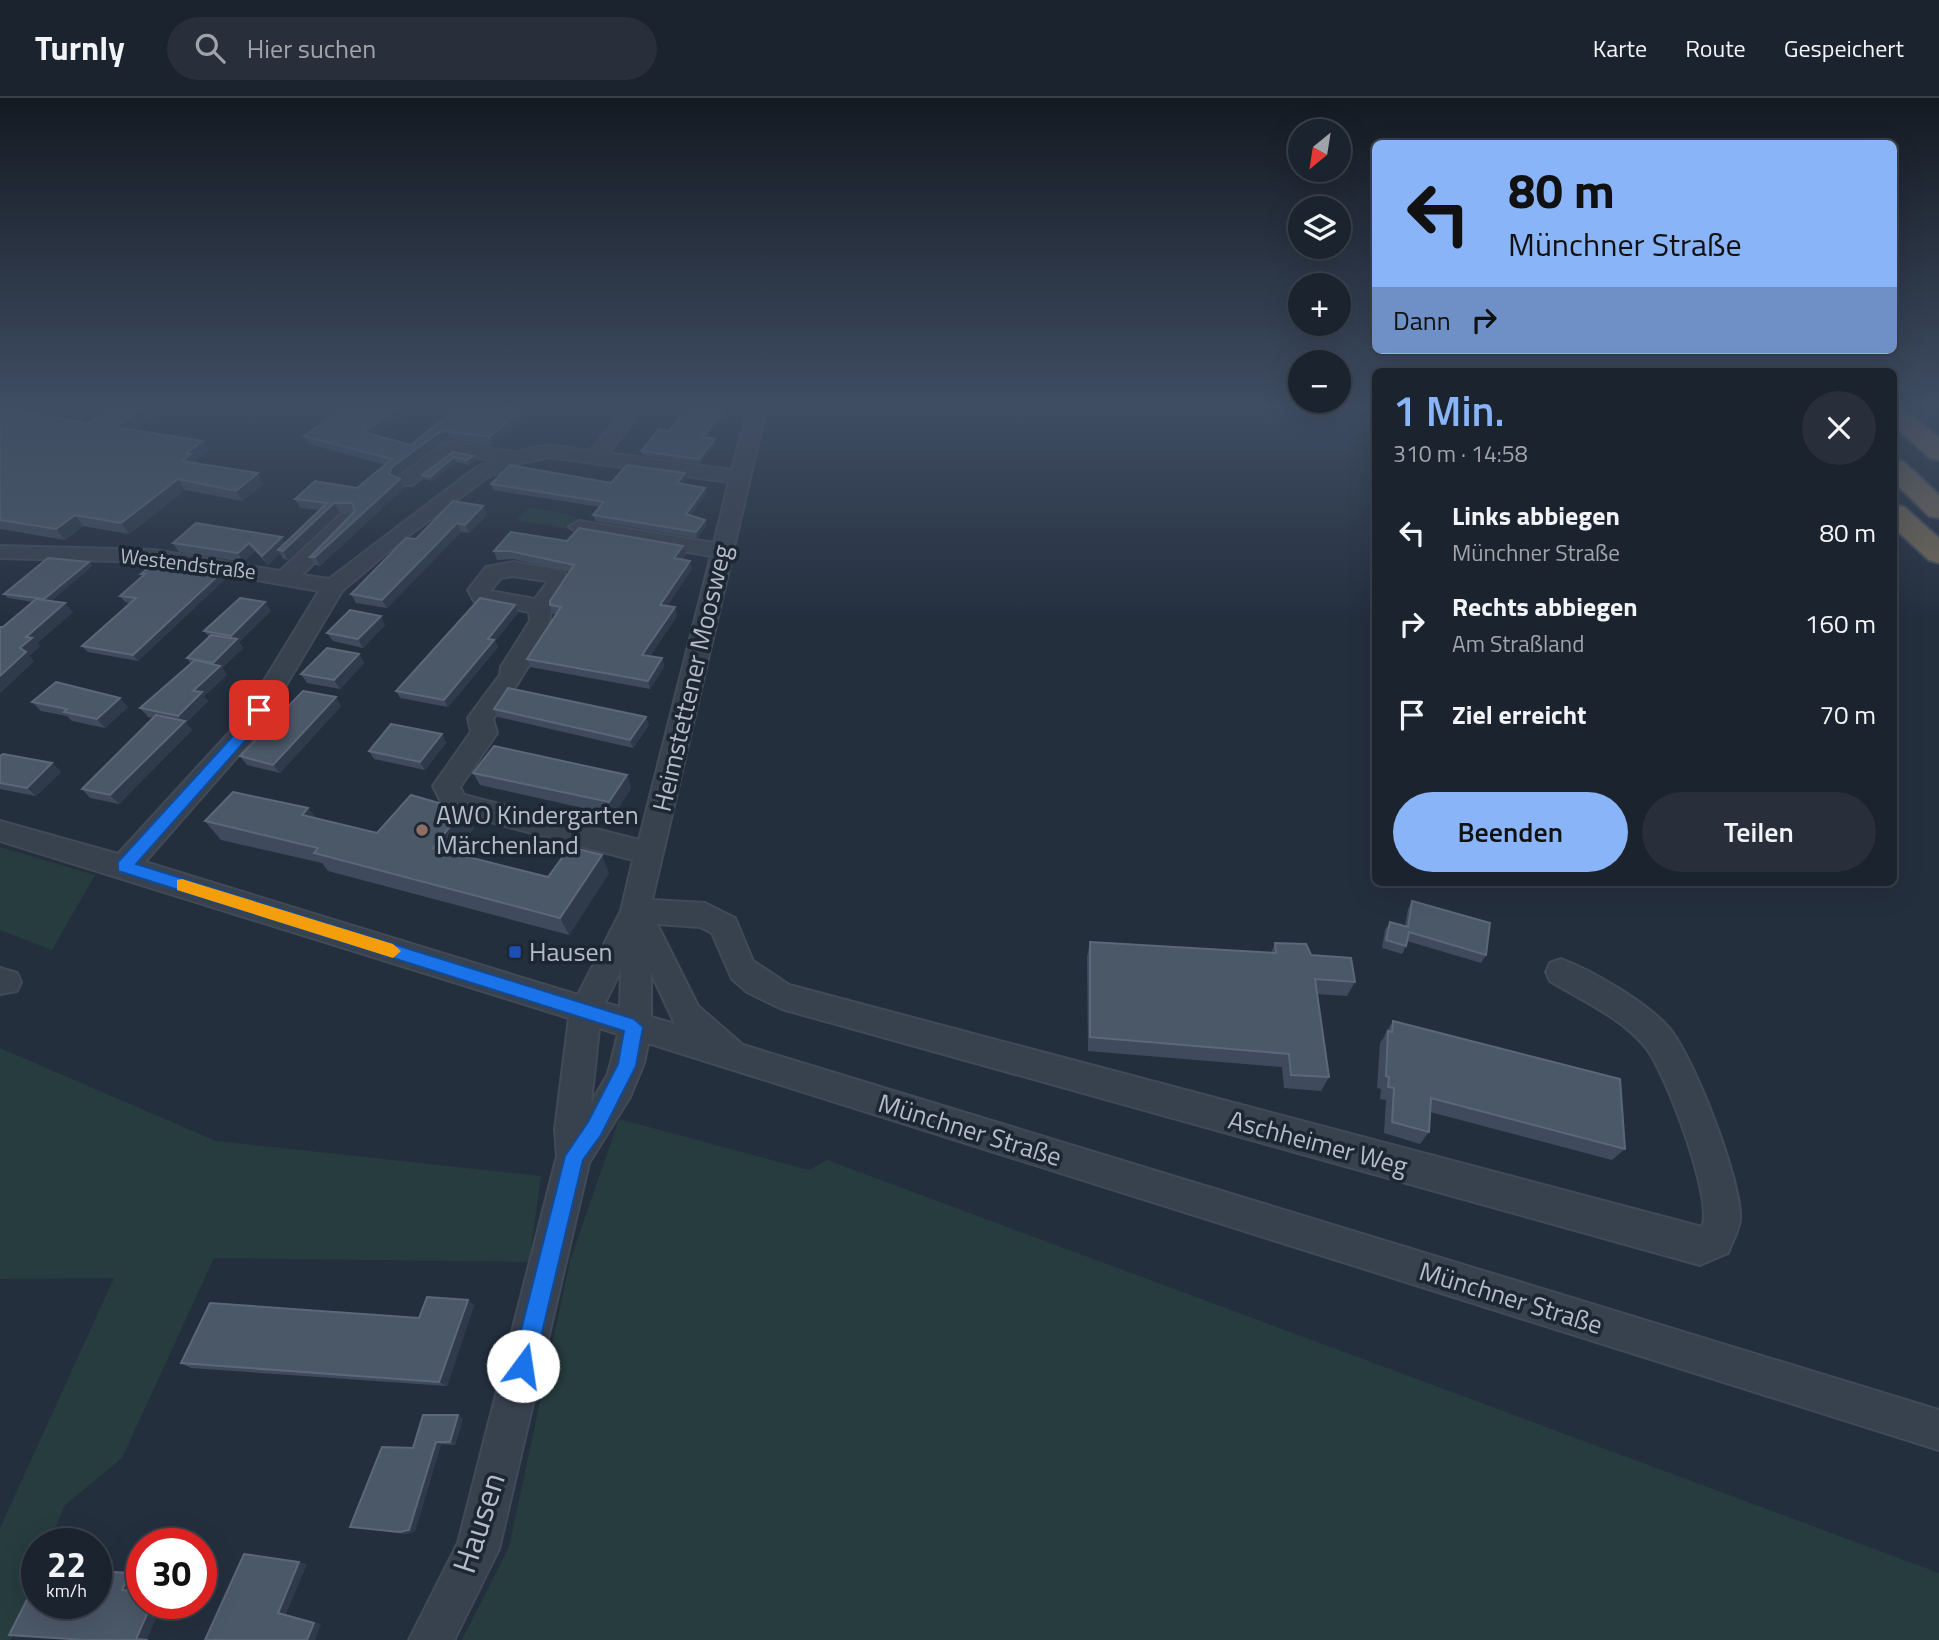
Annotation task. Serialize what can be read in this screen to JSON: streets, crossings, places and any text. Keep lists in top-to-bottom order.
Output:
{
  "streets": {
    "street": [
      "Westendstraße",
      "Heimstettener Moosweg",
      "Münchner Straße",
      "Aschheimer Weg",
      "Hausen"
    ]
  },
  "crossings": [
    ["Heimstettener Moosweg", "Münchner Straße"],
    ["Heimstettener Moosweg", "Aschheimer Weg"],
    ["Heimstettener Moosweg", "Hausen"],
    ["Münchner Straße", "Hausen"]
  ],
  "places": {
    "other": ["AWO Kindergarten Märchenland"],
    "transit": ["Hausen"]
  },
  "north": "bottom left",
  "page": {
    "header": "Turnly",
    "search": "Hier suchen",
    "nav": ["Karte", "Route", "Gespeichert"],
    "map_buttons": ["+", "−"],
    "turn": ["80 m", "Münchner Straße"],
    "then": "Dann",
    "heading": ["1 Min.", "310 m · 14:58"],
    "list": [
      {
        "name": "Links abbiegen",
        "note": "Münchner Straße",
        "value": "80 m"
      },
      {
        "name": "Rechts abbiegen",
        "note": "Am Straßland",
        "value": "160 m"
      },
      {
        "name": "Ziel erreicht",
        "value": "70 m"
      }
    ],
    "buttons": ["Beenden", "Teilen"],
    "speed": "22 km/h",
    "limit": "30"
  }
}
